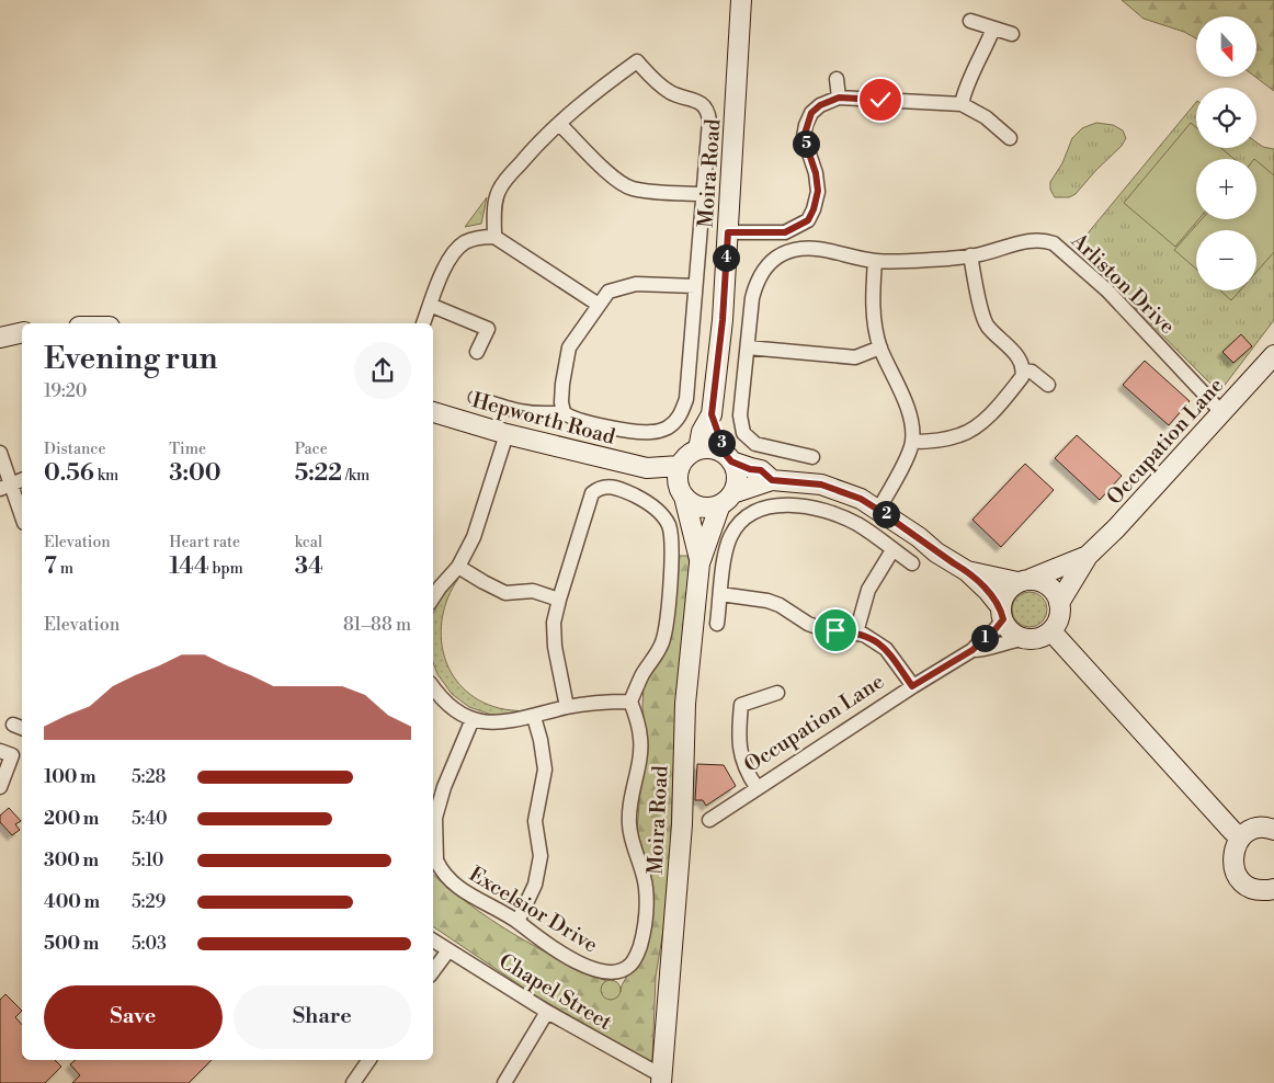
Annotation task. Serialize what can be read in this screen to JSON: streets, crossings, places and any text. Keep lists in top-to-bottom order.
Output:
{
  "streets": {
    "street": [
      "Moira Road",
      "Arliston Drive",
      "Hepworth Road",
      "Occupation Lane",
      "Excelsior Drive",
      "Chapel Street"
    ]
  },
  "crossings": [
    ["Moira Road", "Hepworth Road"],
    ["Moira Road", "Chapel Street"],
    ["Arliston Drive", "Occupation Lane"]
  ],
  "north": "bottom",
  "page": {
    "map_buttons": ["+", "−"],
    "pins": [
      "5",
      "4",
      "3",
      "2",
      "1"
    ],
    "heading": ["Evening run", "19:20"],
    "stats": [
      ["Distance", "0.56 km"],
      ["Time", "3:00"],
      ["Pace", "5:22 /km"],
      ["Elevation", "7 m"],
      ["Heart rate", "144 bpm"],
      ["kcal", "34"]
    ],
    "chart": ["Elevation", "81–88 m"],
    "list": [
      {
        "name": "100 m",
        "note": "5:28"
      },
      {
        "name": "200 m",
        "note": "5:40"
      },
      {
        "name": "300 m",
        "note": "5:10"
      },
      {
        "name": "400 m",
        "note": "5:29"
      },
      {
        "name": "500 m",
        "note": "5:03"
      }
    ],
    "buttons": ["Save", "Share"]
  }
}
